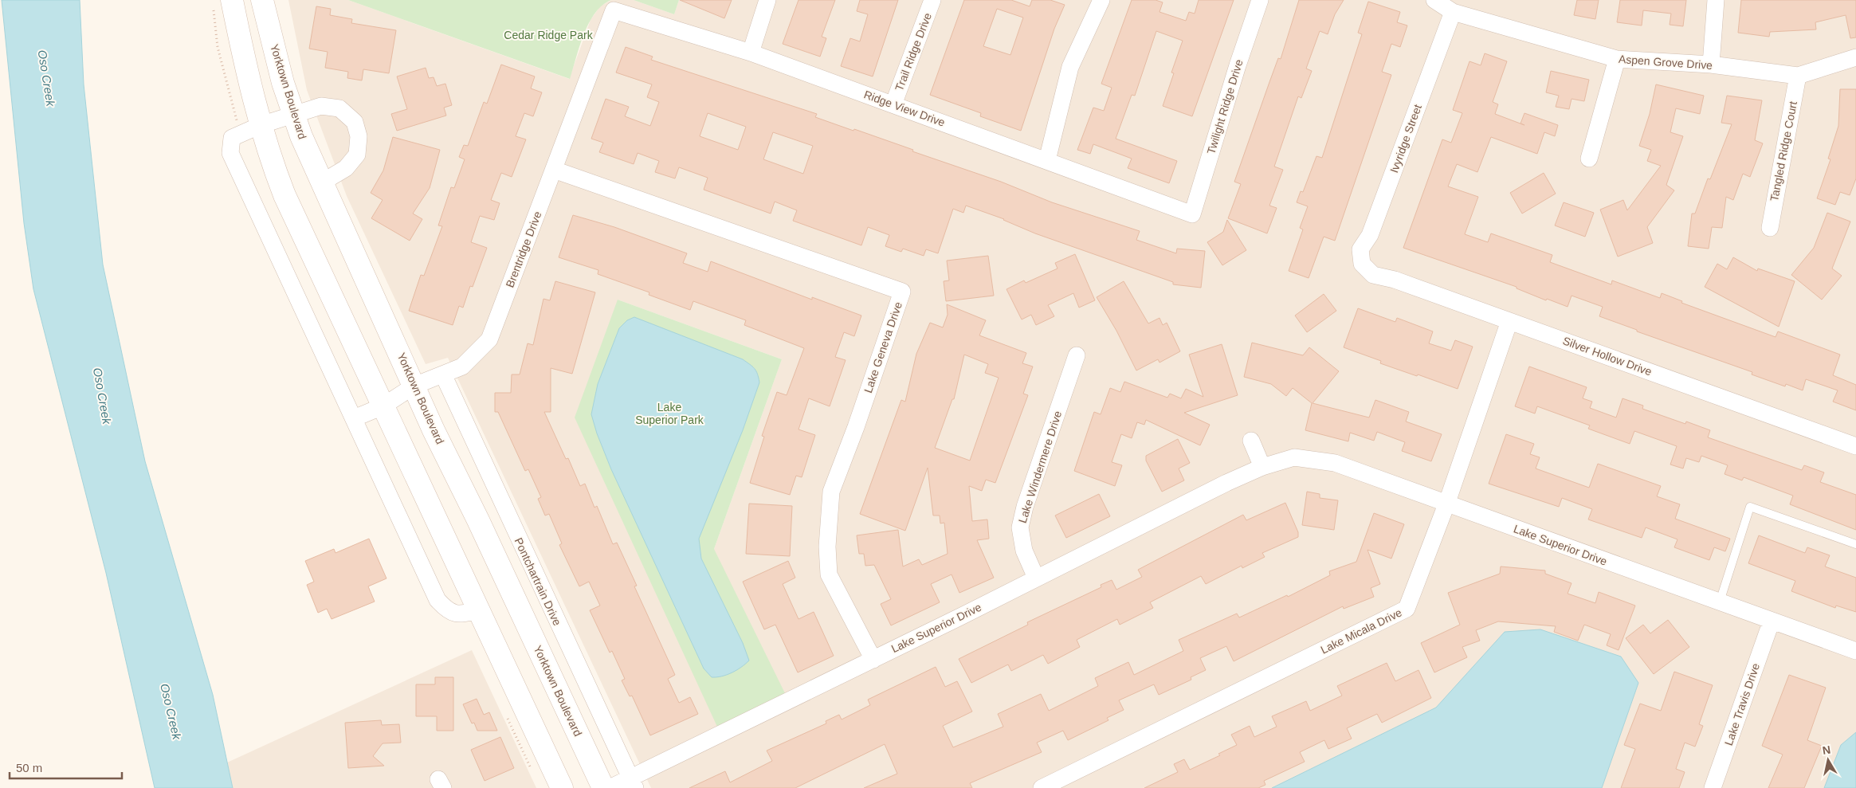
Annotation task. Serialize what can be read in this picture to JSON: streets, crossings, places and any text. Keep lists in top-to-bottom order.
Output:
{
  "streets": {
    "main road": ["Yorktown Boulevard"],
    "street": [
      "Trail Ridge Drive",
      "Aspen Grove Drive",
      "Twilight Ridge Drive",
      "Ridge View Drive",
      "Ivyridge Street",
      "Tangled Ridge Court",
      "Brentridge Drive",
      "Lake Geneva Drive",
      "Silver Hollow Drive",
      "Lake Windermere Drive",
      "Lake Superior Drive",
      "Pontchartrain Drive",
      "Lake Micala Drive",
      "Lake Travis Drive"
    ]
  },
  "crossings": [
    ["Trail Ridge Drive", "Ridge View Drive"],
    ["Aspen Grove Drive", "Ivyridge Street"],
    ["Aspen Grove Drive", "Tangled Ridge Court"],
    ["Yorktown Boulevard", "Brentridge Drive"],
    ["Twilight Ridge Drive", "Ridge View Drive"],
    ["Ridge View Drive", "Brentridge Drive"],
    ["Ivyridge Street", "Silver Hollow Drive"],
    ["Brentridge Drive", "Lake Geneva Drive"],
    ["Brentridge Drive", "Pontchartrain Drive"],
    ["Lake Geneva Drive", "Lake Superior Drive"],
    ["Silver Hollow Drive", "Lake Micala Drive"],
    ["Lake Windermere Drive", "Lake Superior Drive"],
    ["Lake Superior Drive", "Pontchartrain Drive"],
    ["Lake Superior Drive", "Lake Micala Drive"],
    ["Lake Superior Drive", "Lake Travis Drive"]
  ],
  "water": ["Oso Creek"],
  "parks": ["Cedar Ridge Park", "Lake Superior Park"],
  "scale_bar": "50 m",
  "north": "top"
}
